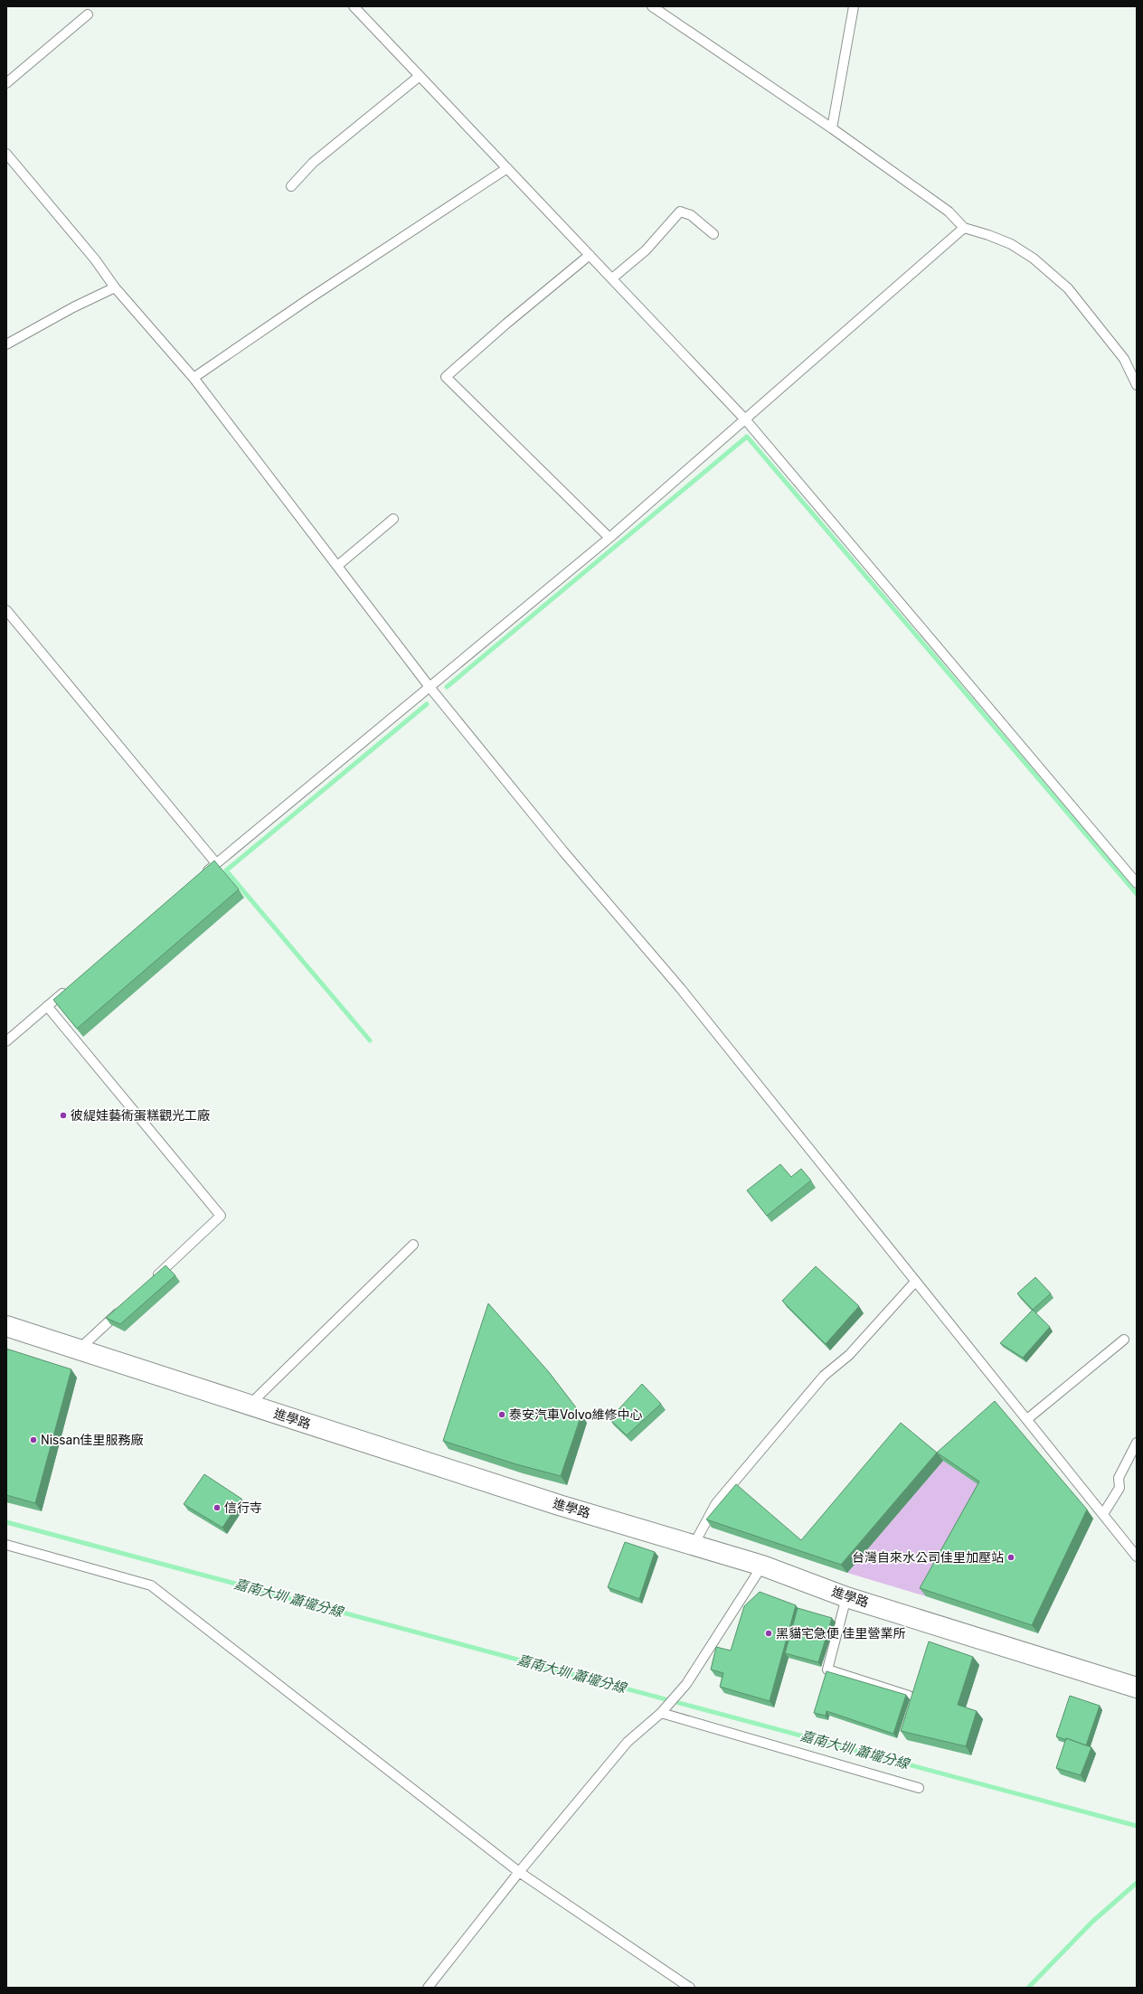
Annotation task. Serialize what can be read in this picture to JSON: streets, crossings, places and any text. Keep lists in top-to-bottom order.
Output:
{
  "streets": {
    "main road": ["進學路"]
  },
  "water": ["嘉南大圳 蕭壠分線"],
  "places": [
    "彼緹娃藝術蛋糕觀光工廠",
    "泰安汽車Volvo維修中心",
    "Nissan佳里服務廠",
    "信行寺",
    "台灣自來水公司佳里加壓站",
    "黑貓宅急便 佳里營業所"
  ]
}
